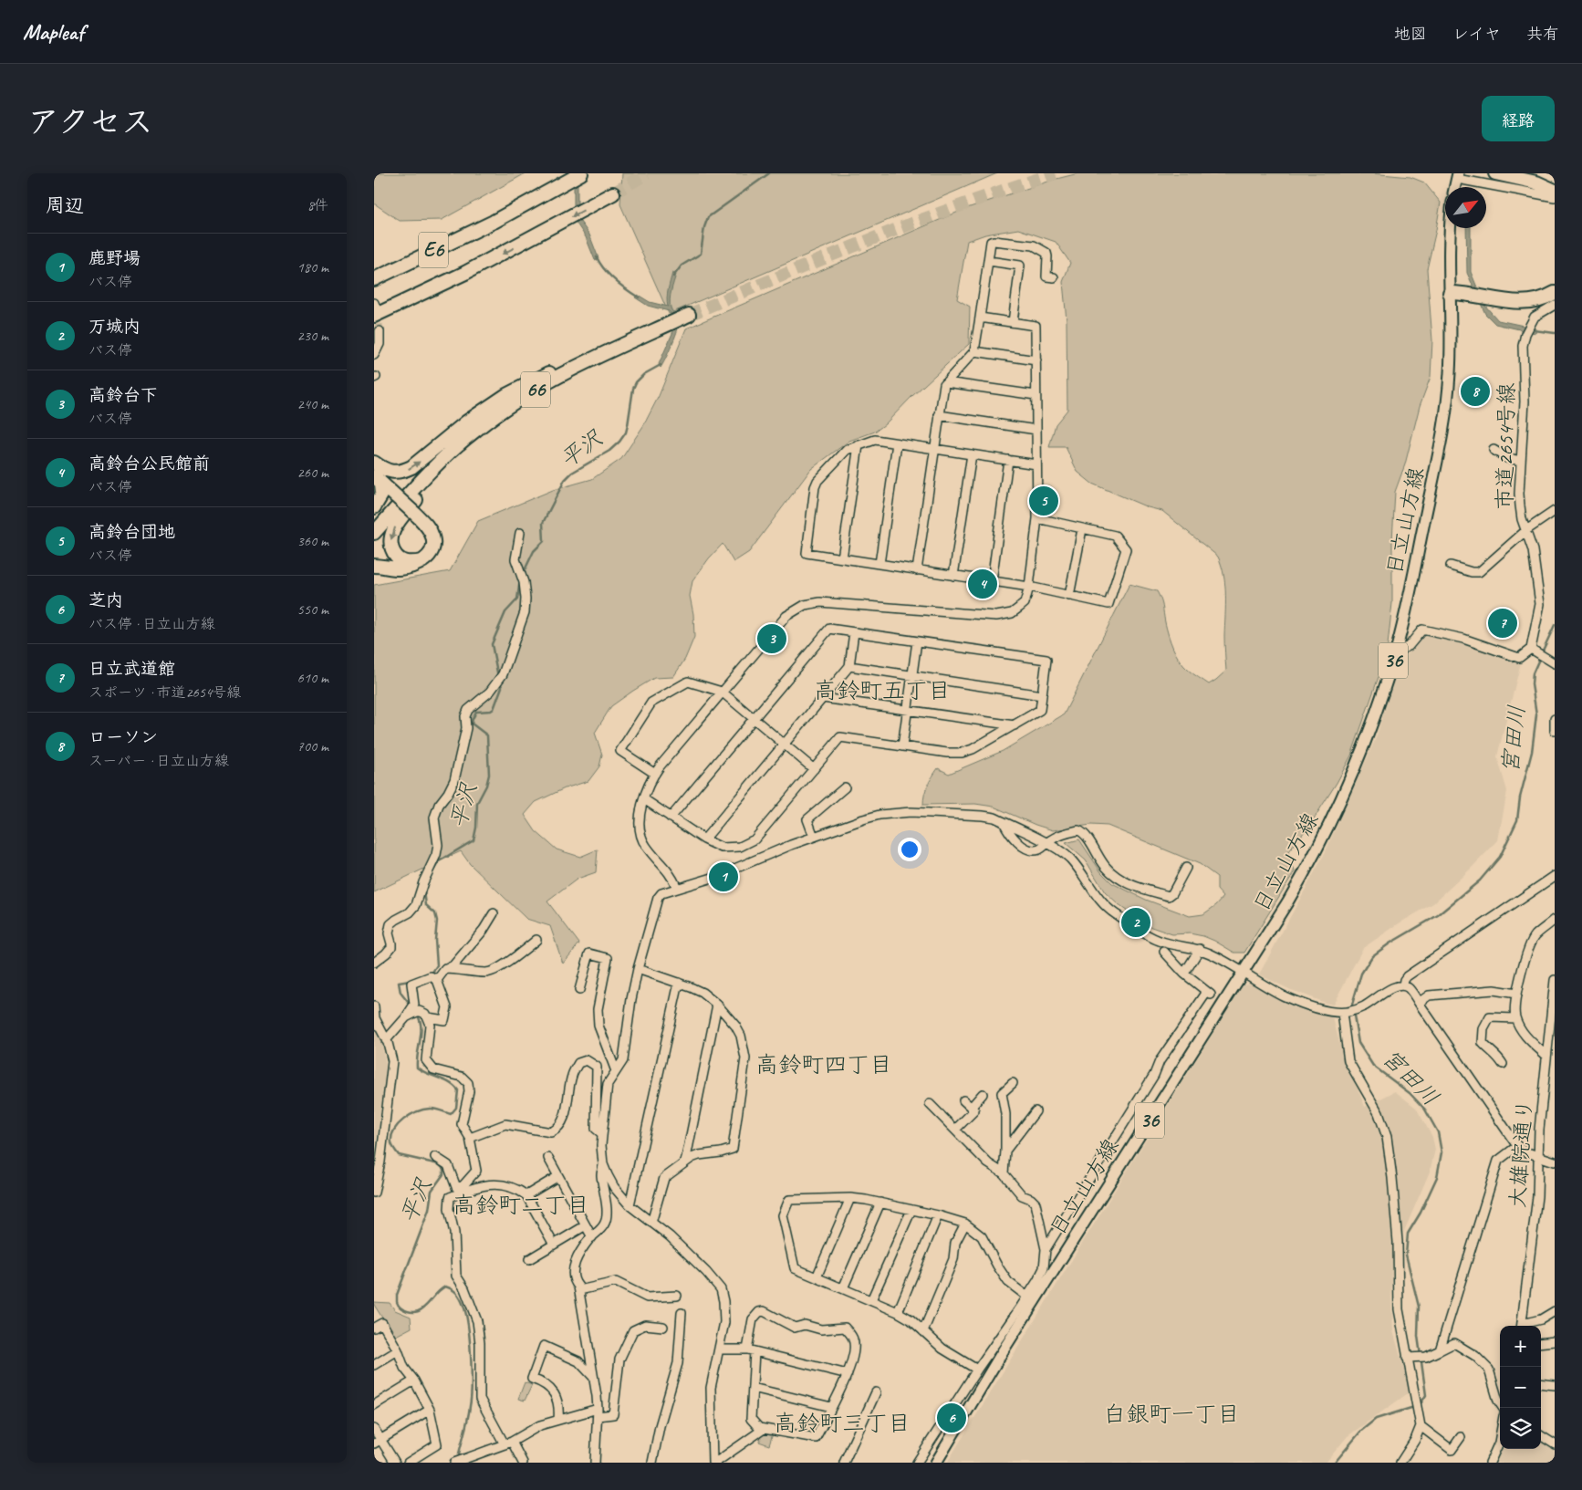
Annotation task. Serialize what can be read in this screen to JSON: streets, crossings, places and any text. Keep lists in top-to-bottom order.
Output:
{
  "streets": {
    "highway": ["E6", "66"],
    "main road": ["日立山方線", "36"],
    "street": ["市道2654号線", "大雄院通り"]
  },
  "districts": [
    "高鈴町五丁目",
    "高鈴町四丁目",
    "高鈴町二丁目",
    "白銀町一丁目",
    "高鈴町三丁目"
  ],
  "water": ["平沢", "宮田川"],
  "north": "top right",
  "page": {
    "header": "Mapleaf",
    "nav": ["地図", "レイヤ", "共有"],
    "title": "アクセス",
    "buttons": "経路",
    "heading": ["周辺", "8件"],
    "list": [
      {
        "mark": "1",
        "name": "鹿野場",
        "note": "バス停",
        "value": "180 m"
      },
      {
        "mark": "2",
        "name": "万城内",
        "note": "バス停",
        "value": "230 m"
      },
      {
        "mark": "3",
        "name": "高鈴台下",
        "note": "バス停",
        "value": "240 m"
      },
      {
        "mark": "4",
        "name": "高鈴台公民館前",
        "note": "バス停",
        "value": "260 m"
      },
      {
        "mark": "5",
        "name": "高鈴台団地",
        "note": "バス停",
        "value": "360 m"
      },
      {
        "mark": "6",
        "name": "芝内",
        "note": "バス停 · 日立山方線",
        "value": "550 m"
      },
      {
        "mark": "7",
        "name": "日立武道館",
        "note": "スポーツ · 市道2654号線",
        "value": "610 m"
      },
      {
        "mark": "8",
        "name": "ローソン",
        "note": "スーパー · 日立山方線",
        "value": "700 m"
      }
    ],
    "pins": [
      "8",
      "5",
      "4",
      "7",
      "3",
      "1",
      "2",
      "6"
    ],
    "map_buttons": ["+", "−"]
  }
}
